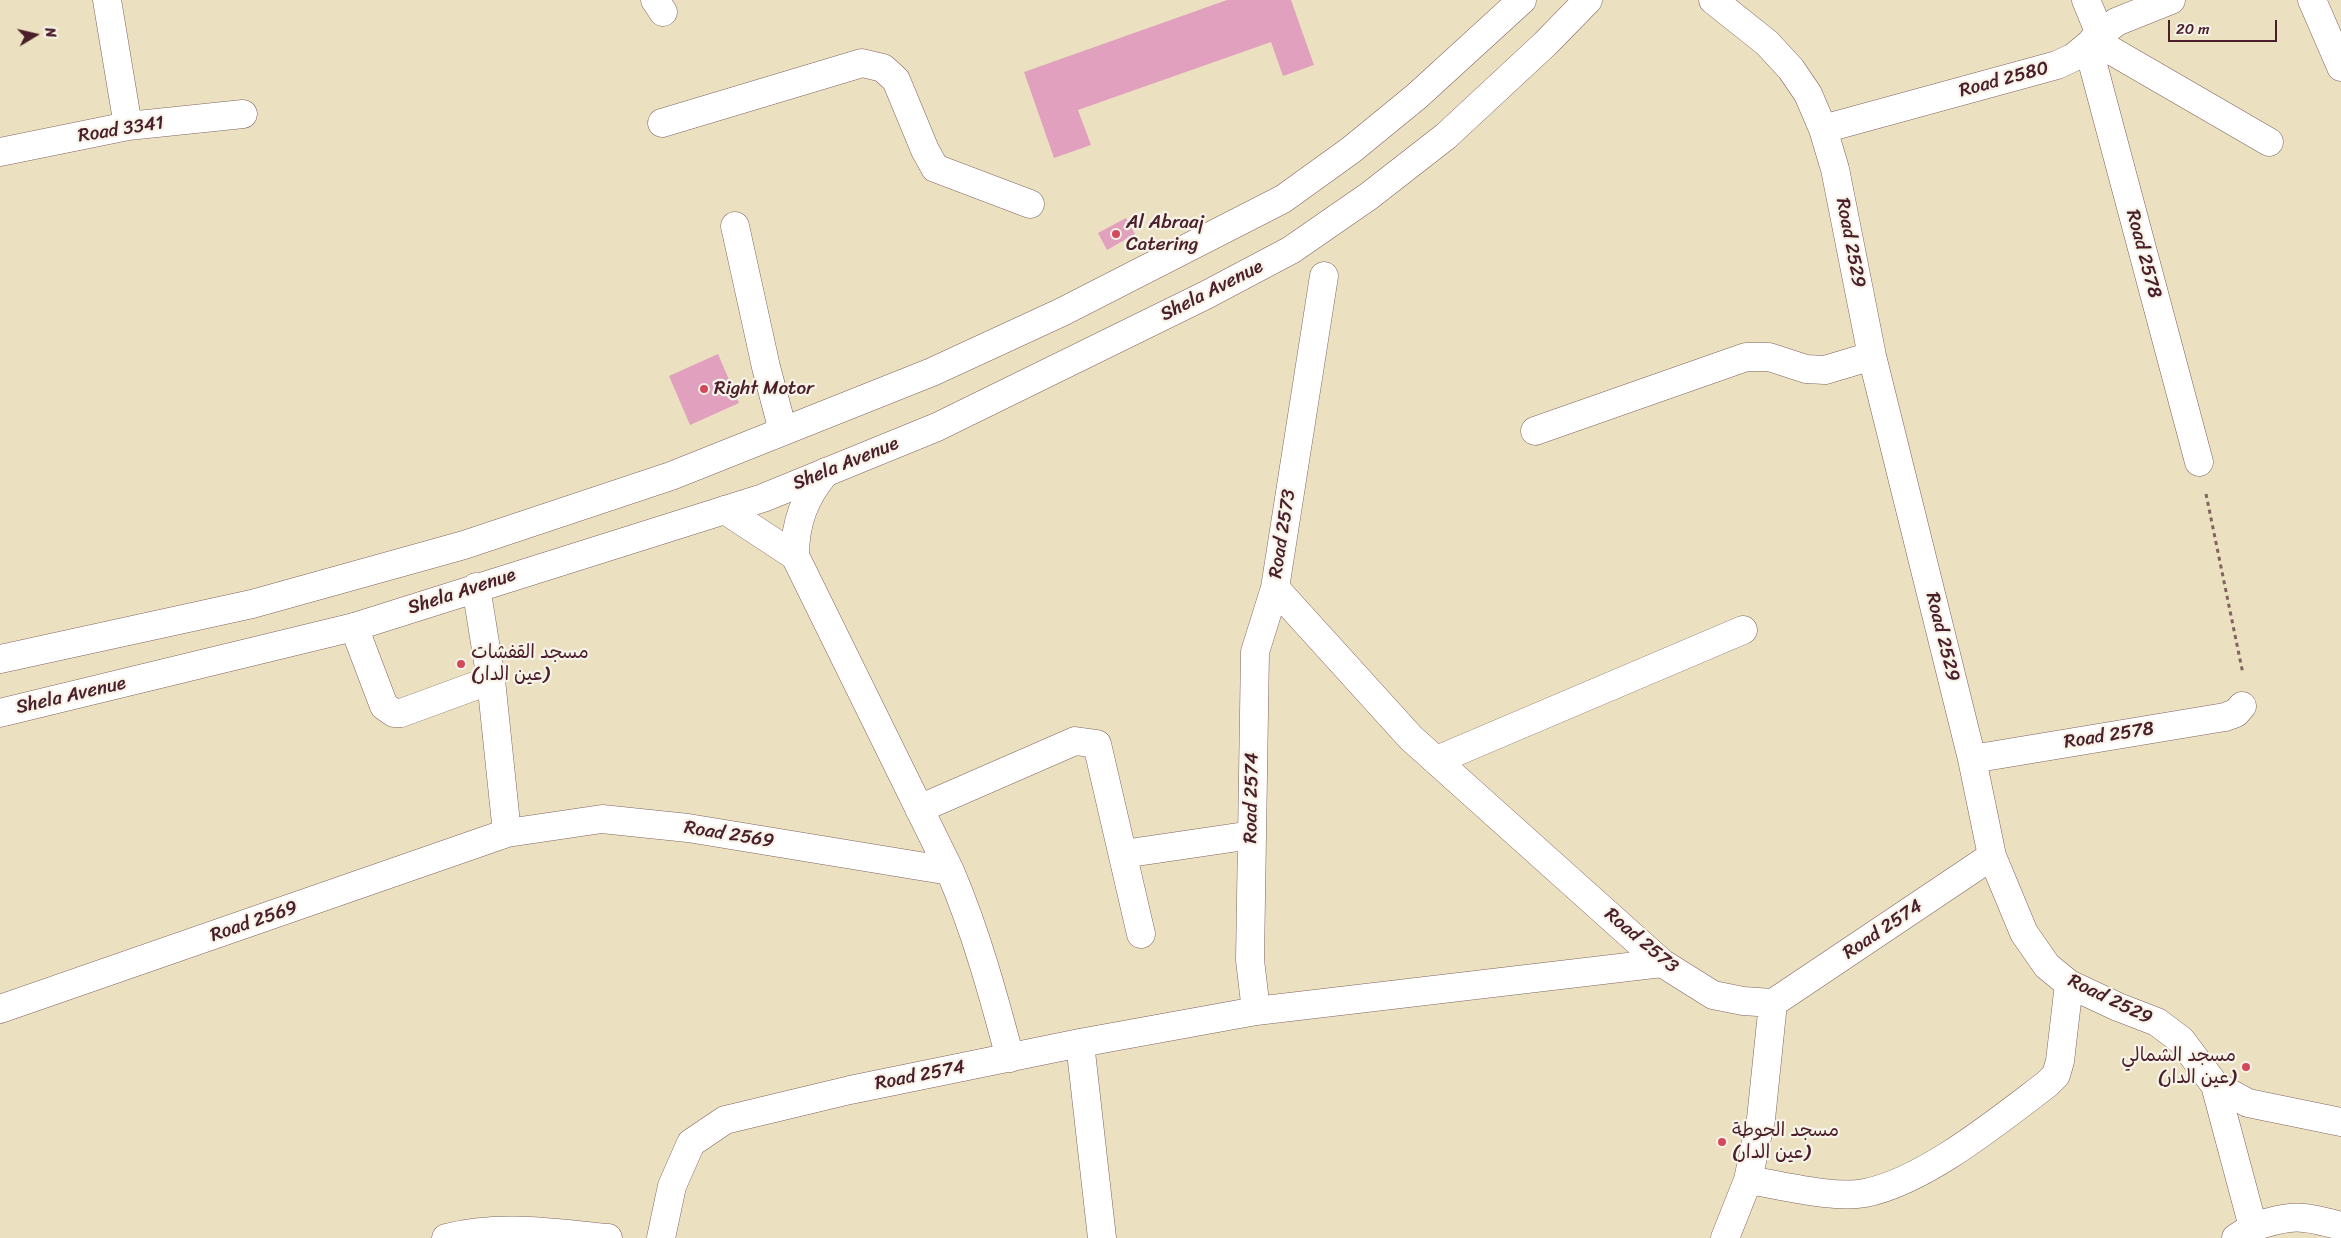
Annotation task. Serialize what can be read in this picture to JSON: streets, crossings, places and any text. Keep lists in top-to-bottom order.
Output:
{
  "streets": {
    "street": [
      "Road 2580",
      "Road 3341",
      "Road 2529",
      "Road 2578",
      "Shela Avenue",
      "Road 2573",
      "Road 2574",
      "Road 2569"
    ]
  },
  "crossings": [
    ["Road 2580", "Road 2529"],
    ["Road 2580", "Road 2578"],
    ["Road 2529", "Road 2578"],
    ["Road 2529", "Road 2574"],
    ["Road 2573", "Road 2574"]
  ],
  "places": [
    "Al Abraaj Catering",
    "Right Motor",
    "مسجد القفشات (عين الدار)",
    "مسجد الشمالي (عين الدار)",
    "مسجد الحوطة (عين الدار)"
  ],
  "scale_bar": "20 m",
  "north": "right"
}
